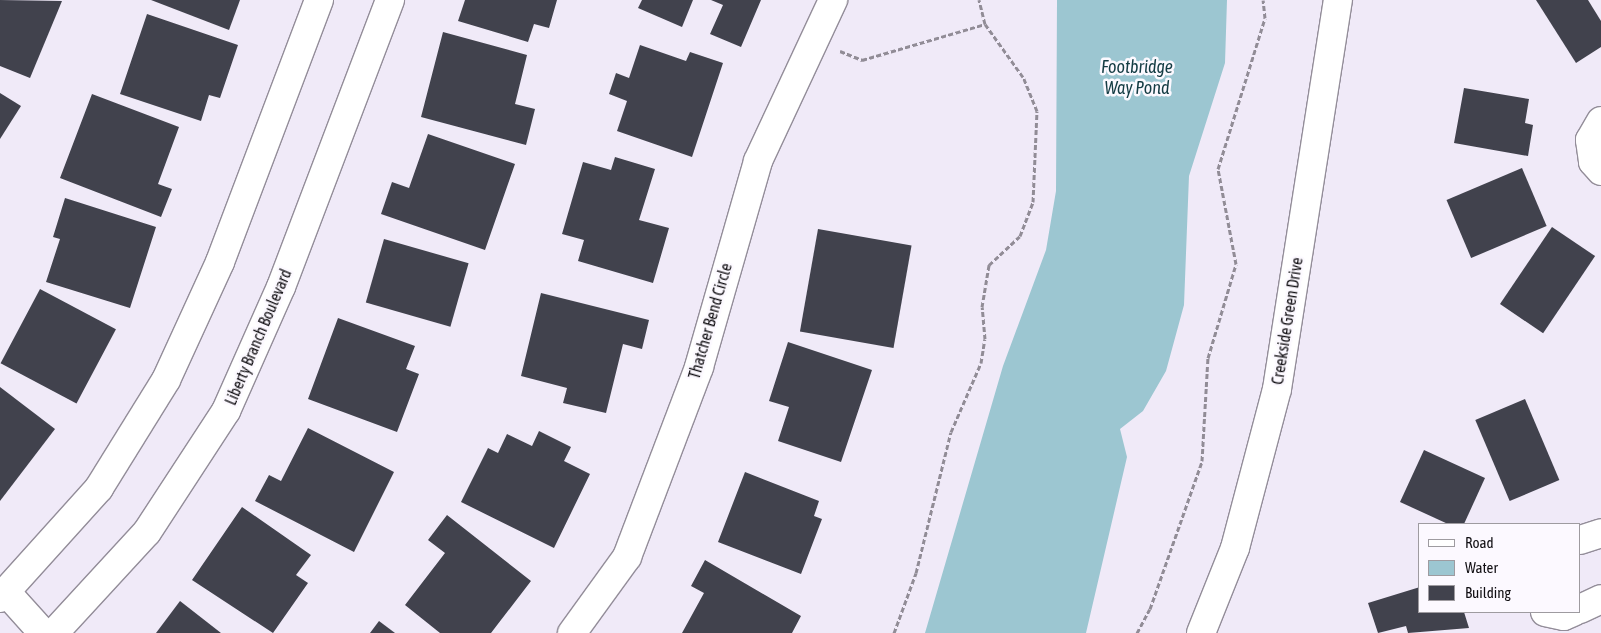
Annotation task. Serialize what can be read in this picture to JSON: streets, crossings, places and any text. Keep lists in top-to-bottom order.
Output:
{
  "streets": {
    "street": ["Thatcher Bend Circle", "Creekside Green Drive", "Liberty Branch Boulevard"]
  },
  "water": ["Footbridge Way Pond"],
  "legend": ["Road", "Water", "Building"]
}
